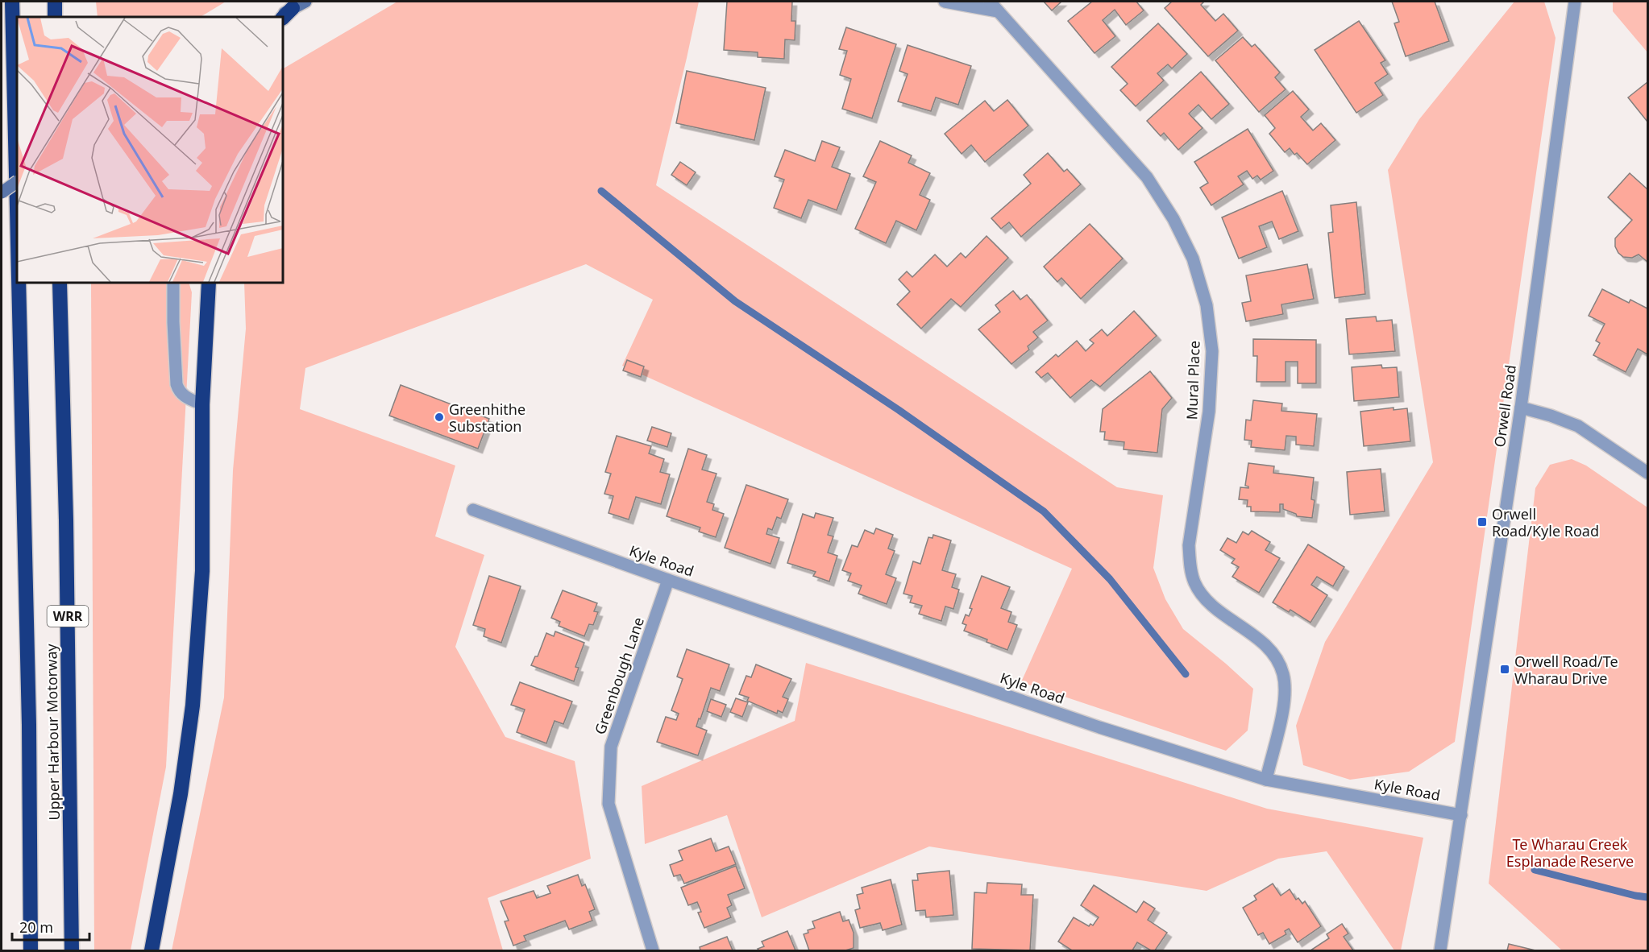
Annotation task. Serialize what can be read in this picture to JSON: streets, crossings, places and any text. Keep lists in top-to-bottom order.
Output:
{
  "streets": {
    "highway": ["WRR", "Upper Harbour Motorway"],
    "street": [
      "Mural Place",
      "Orwell Road",
      "Kyle Road",
      "Greenbough Lane"
    ]
  },
  "crossings": [
    ["Mural Place", "Kyle Road"],
    ["Orwell Road", "Kyle Road"],
    ["Kyle Road", "Greenbough Lane"]
  ],
  "parks": ["Te Wharau Creek Esplanade Reserve"],
  "places": {
    "other": ["Greenhithe Substation"],
    "transit": ["Orwell Road/Kyle Road", "Orwell Road/Te Wharau Drive"]
  },
  "scale_bar": "20 m"
}
